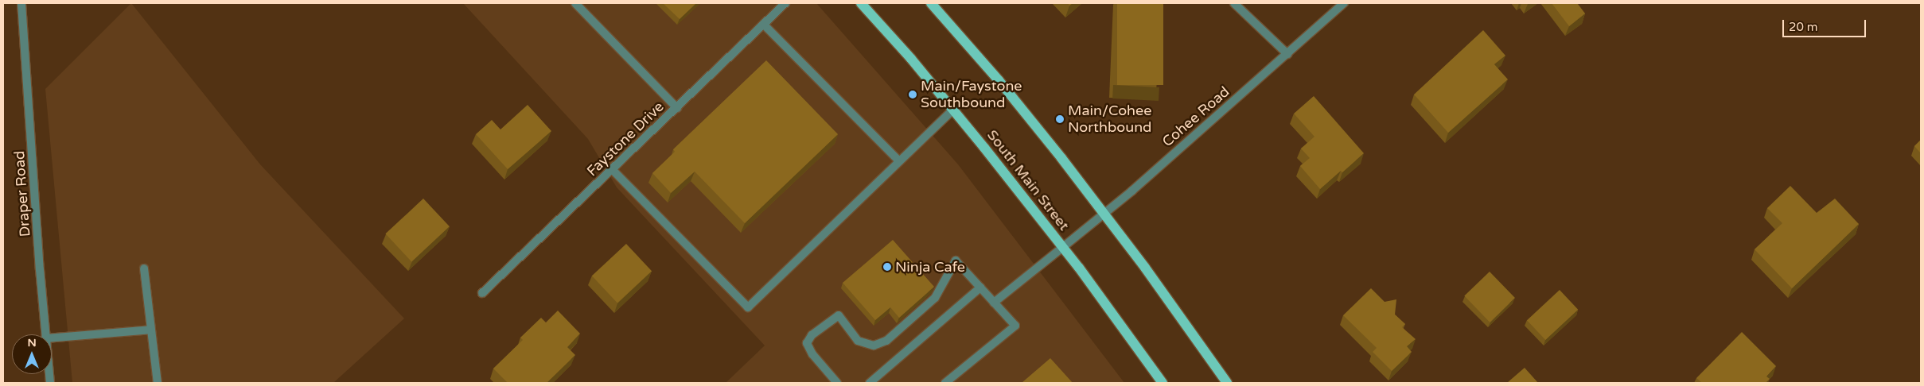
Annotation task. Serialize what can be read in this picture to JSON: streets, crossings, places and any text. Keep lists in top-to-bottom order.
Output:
{
  "streets": {
    "main road": ["South Main Street"],
    "street": ["Cohee Road", "Faystone Drive", "Draper Road"]
  },
  "crossings": [
    ["Cohee Road", "South Main Street"]
  ],
  "places": ["Main/Faystone Southbound", "Main/Cohee Northbound", "Ninja Cafe"],
  "scale_bar": "20 m",
  "north": "top"
}
